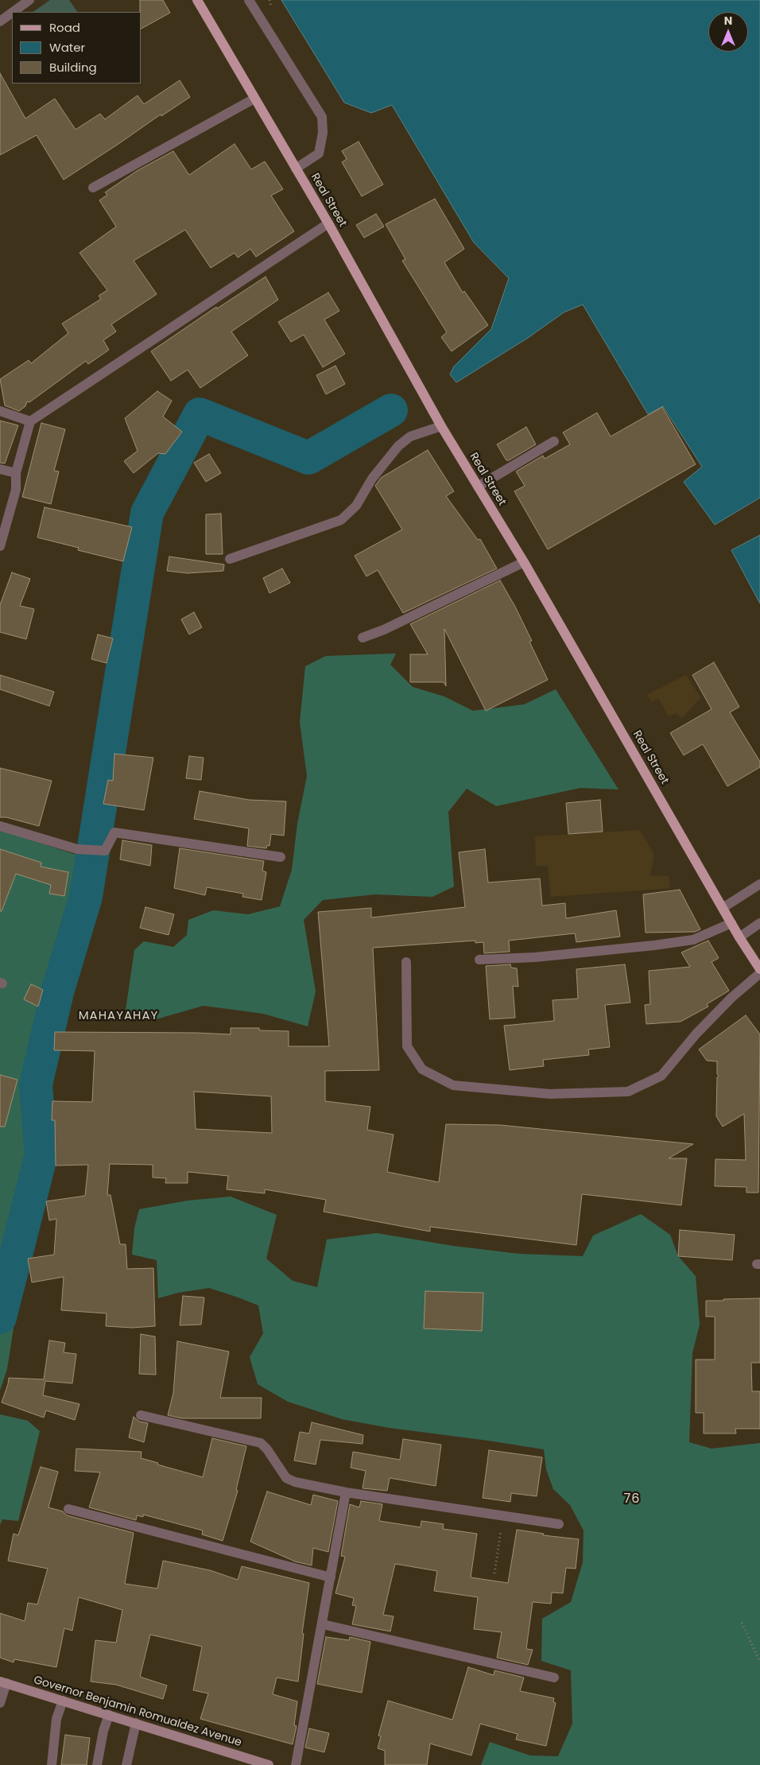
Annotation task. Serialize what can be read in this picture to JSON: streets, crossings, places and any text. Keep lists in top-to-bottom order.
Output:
{
  "streets": {
    "main road": ["Real Street", "Governor Benjamin Romualdez Avenue"]
  },
  "districts": ["MAHAYAHAY", "76"],
  "legend": ["Road", "Water", "Building"],
  "north": "top"
}
